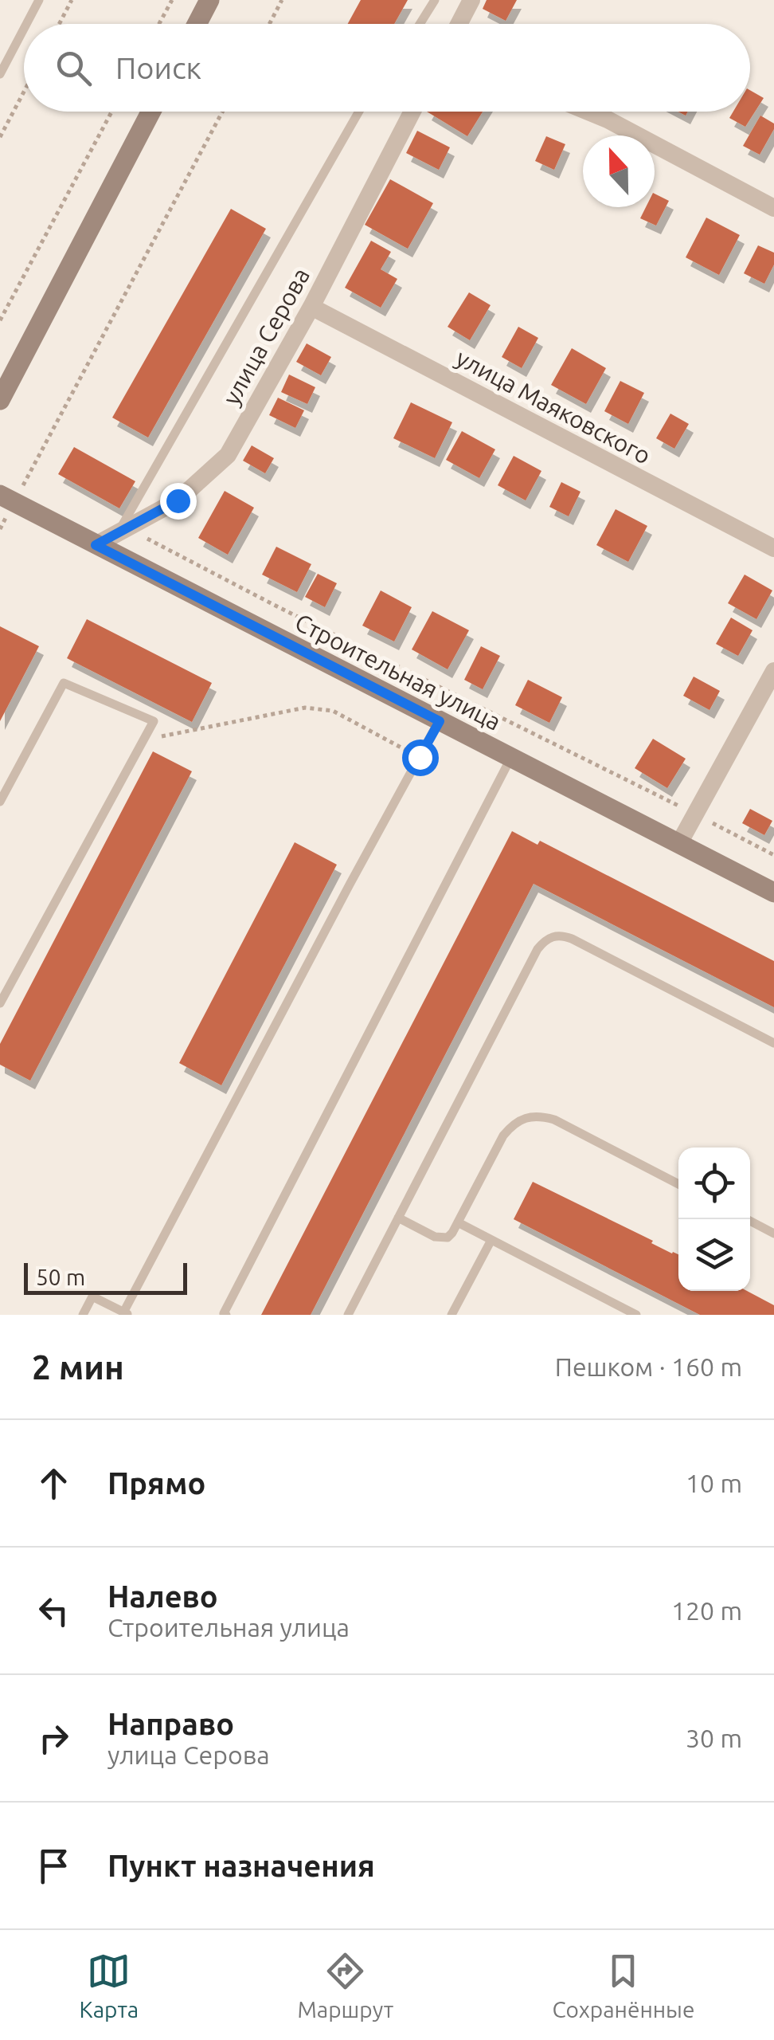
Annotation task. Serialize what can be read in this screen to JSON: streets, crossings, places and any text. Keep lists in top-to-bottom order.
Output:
{
  "streets": {
    "street": ["улица Серова", "улица Маяковского", "Строительная улица"]
  },
  "crossings": [
    ["улица Серова", "улица Маяковского"],
    ["улица Серова", "Строительная улица"]
  ],
  "scale_bar": "50 m",
  "north": "top",
  "page": {
    "search": "Поиск",
    "scale": "50 m",
    "heading": ["2 мин", "Пешком · 160 m"],
    "list": [
      ["Прямо", "10 m"],
      ["Налево", "Строительная улица", "120 m"],
      ["Направо", "улица Серова", "30 m"],
      "Пункт назначения"
    ],
    "nav": ["Карта", "Маршрут", "Сохранённые"]
  }
}
